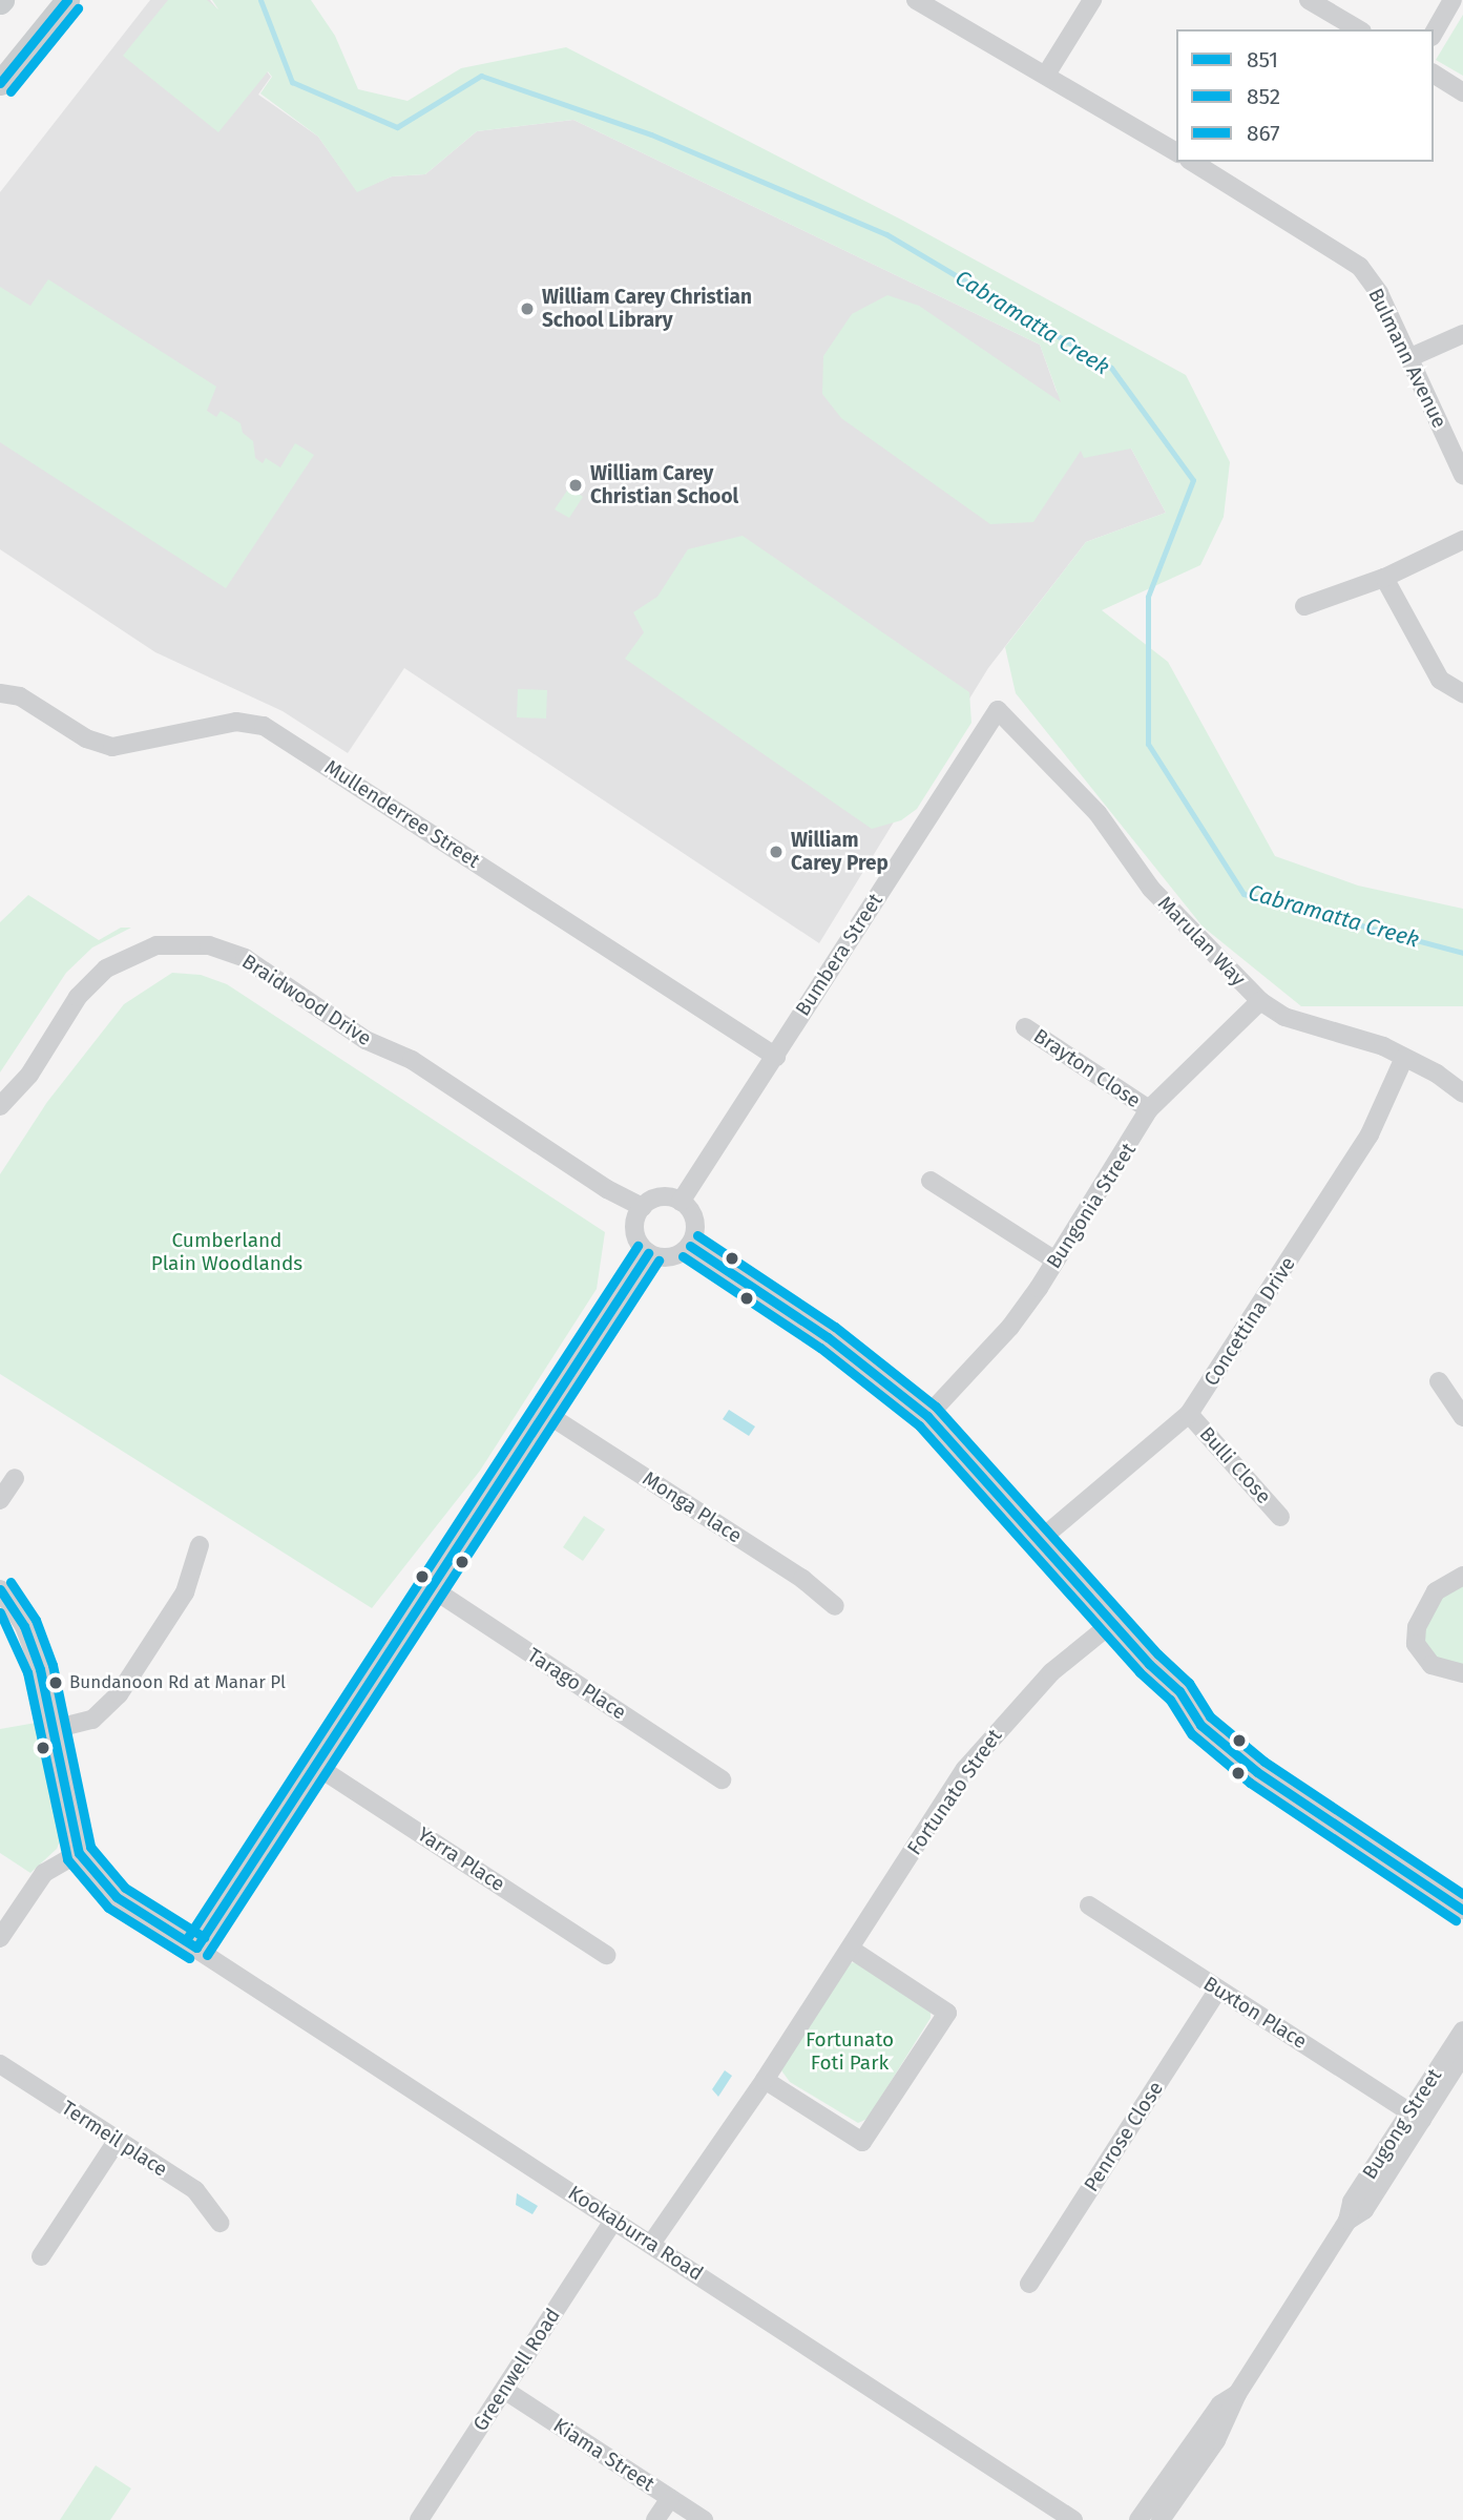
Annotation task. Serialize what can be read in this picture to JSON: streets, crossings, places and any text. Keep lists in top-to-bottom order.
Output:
{
  "streets": {
    "street": [
      "Bulmann Avenue",
      "Mullenderree Street",
      "Marulan Way",
      "Bumbera Street",
      "Braidwood Drive",
      "Brayton Close",
      "Bungonia Street",
      "Concettina Drive",
      "Bulli Close",
      "Monga Place",
      "Tarago Place",
      "Fortunato Street",
      "Yarra Place",
      "Buxton Place",
      "Bugong Street",
      "Penrose Close",
      "Termeil place",
      "Kookaburra Road",
      "Greenwell Road",
      "Kiama Street"
    ]
  },
  "crossings": [
    ["Mullenderree Street", "Bumbera Street"],
    ["Marulan Way", "Bumbera Street"],
    ["Marulan Way", "Bungonia Street"],
    ["Marulan Way", "Concettina Drive"],
    ["Bumbera Street", "Braidwood Drive"],
    ["Brayton Close", "Bungonia Street"],
    ["Concettina Drive", "Bulli Close"],
    ["Fortunato Street", "Kookaburra Road"],
    ["Buxton Place", "Bugong Street"],
    ["Buxton Place", "Penrose Close"],
    ["Kookaburra Road", "Greenwell Road"],
    ["Greenwell Road", "Kiama Street"]
  ],
  "water": ["Cabramatta Creek"],
  "parks": ["Cumberland Plain Woodlands", "Fortunato Foti Park"],
  "places": [
    "William Carey Christian School Library",
    "William Carey Christian School",
    "William Carey Prep",
    "Bundanoon Rd at Manar Pl"
  ],
  "lines": ["transit line 851", "transit line 852", "transit line 867"],
  "legend": ["851", "852", "867"]
}
